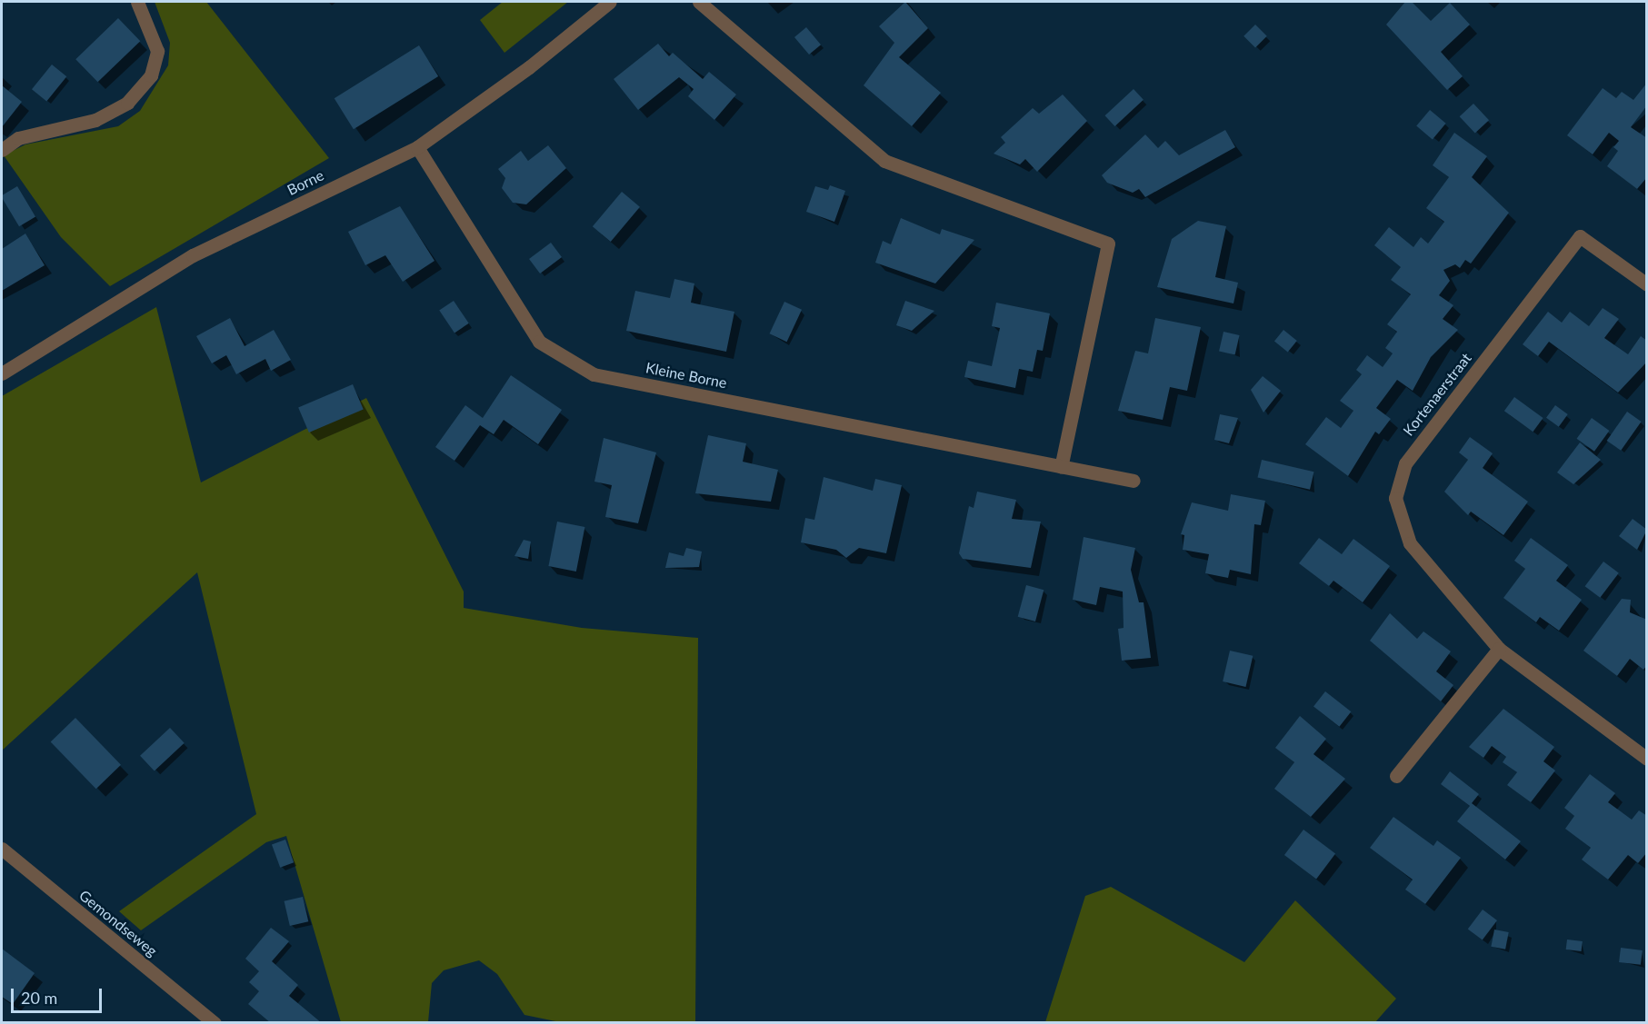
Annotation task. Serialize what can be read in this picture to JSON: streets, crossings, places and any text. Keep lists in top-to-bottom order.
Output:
{
  "streets": {
    "street": [
      "Borne",
      "Kleine Borne",
      "Kortenaerstraat",
      "Gemondseweg"
    ]
  },
  "crossings": [
    ["Borne", "Kleine Borne"]
  ],
  "scale_bar": "20 m"
}
